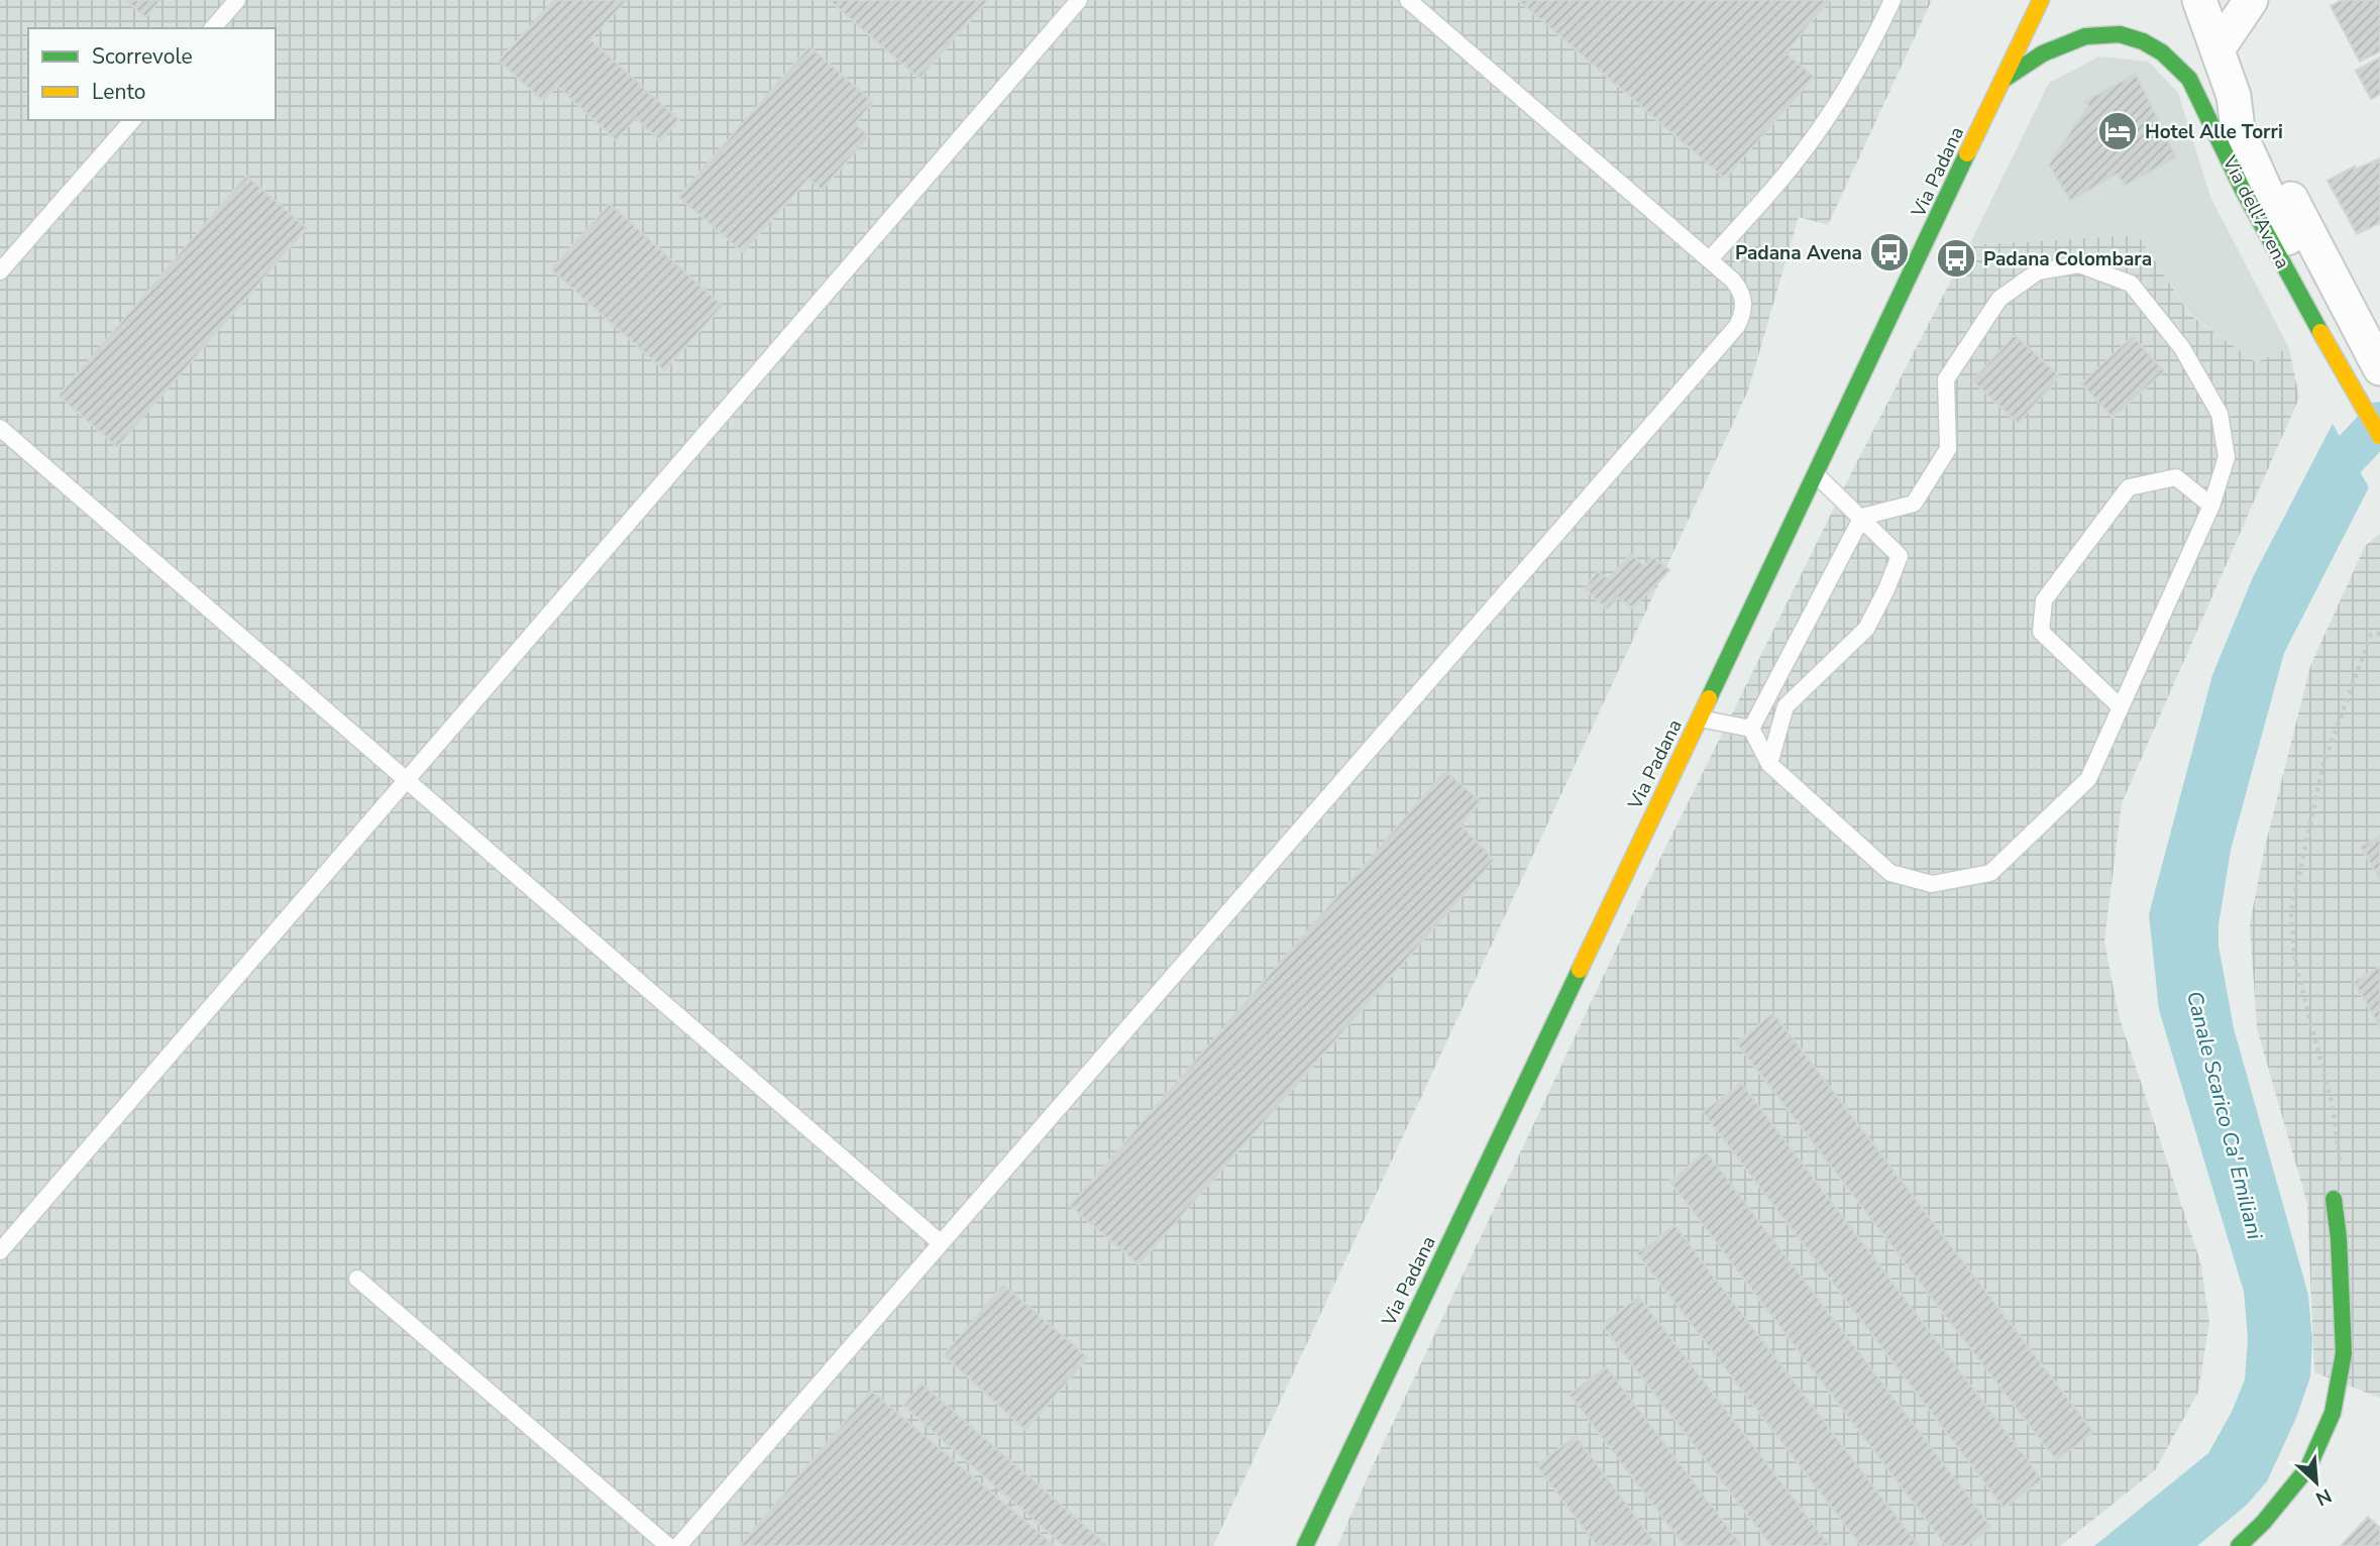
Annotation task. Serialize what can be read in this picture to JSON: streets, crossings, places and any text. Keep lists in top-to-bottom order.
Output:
{
  "streets": {
    "main road": ["Via Padana", "Via dell'Avena"]
  },
  "crossings": [
    ["Via Padana", "Via dell'Avena"]
  ],
  "water": ["Canale Scarico Ca' Emiliani"],
  "places": {
    "hotel": ["Hotel Alle Torri"],
    "bus stop": ["Padana Avena", "Padana Colombara"]
  },
  "legend": ["Scorrevole", "Lento"],
  "north": "bottom right"
}
